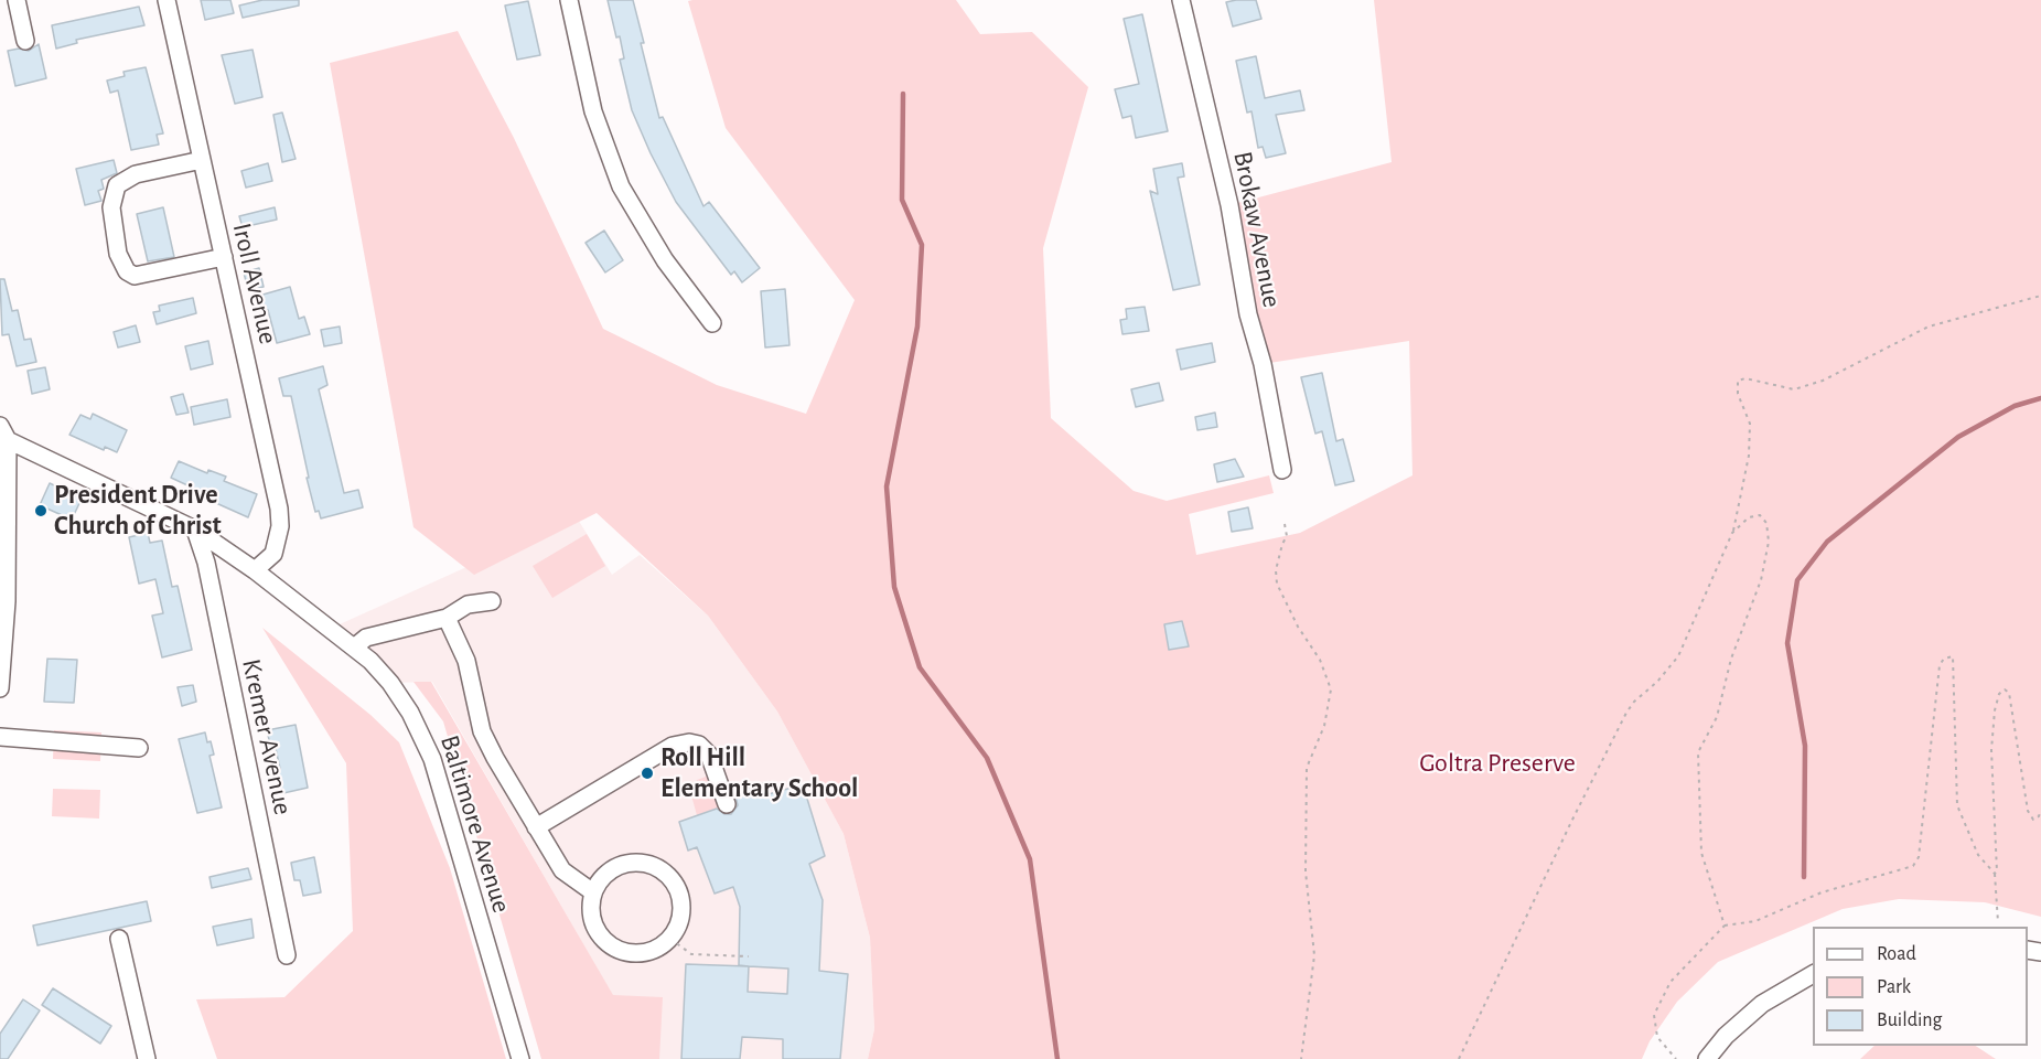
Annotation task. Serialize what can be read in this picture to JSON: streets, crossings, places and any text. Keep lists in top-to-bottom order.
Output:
{
  "streets": {
    "street": [
      "Brokaw Avenue",
      "Iroll Avenue",
      "Kremer Avenue",
      "Baltimore Avenue"
    ]
  },
  "crossings": [
    ["Iroll Avenue", "Baltimore Avenue"],
    ["Kremer Avenue", "Baltimore Avenue"]
  ],
  "parks": ["Goltra Preserve"],
  "places": ["President Drive Church of Christ", "Roll Hill Elementary School"],
  "legend": ["Road", "Park", "Building"]
}
